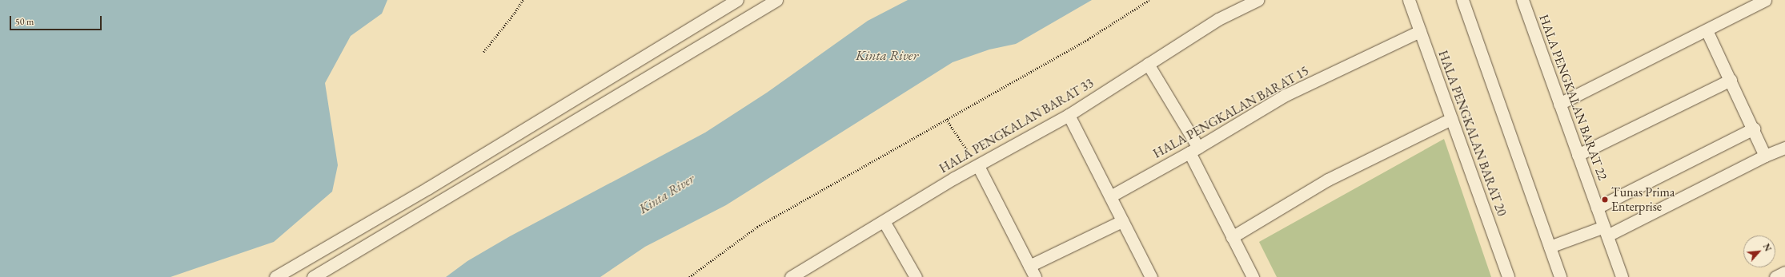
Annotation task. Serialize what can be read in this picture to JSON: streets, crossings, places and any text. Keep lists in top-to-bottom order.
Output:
{
  "streets": {
    "street": [
      "HALA PENGKALAN BARAT 22",
      "HALA PENGKALAN BARAT 15",
      "HALA PENGKALAN BARAT 33",
      "HALA PENGKALAN BARAT 20"
    ]
  },
  "crossings": [
    ["HALA PENGKALAN BARAT 15", "HALA PENGKALAN BARAT 20"]
  ],
  "water": ["Kinta River"],
  "places": ["Tunas Prima Enterprise"],
  "scale_bar": "50 m",
  "north": "top right"
}
